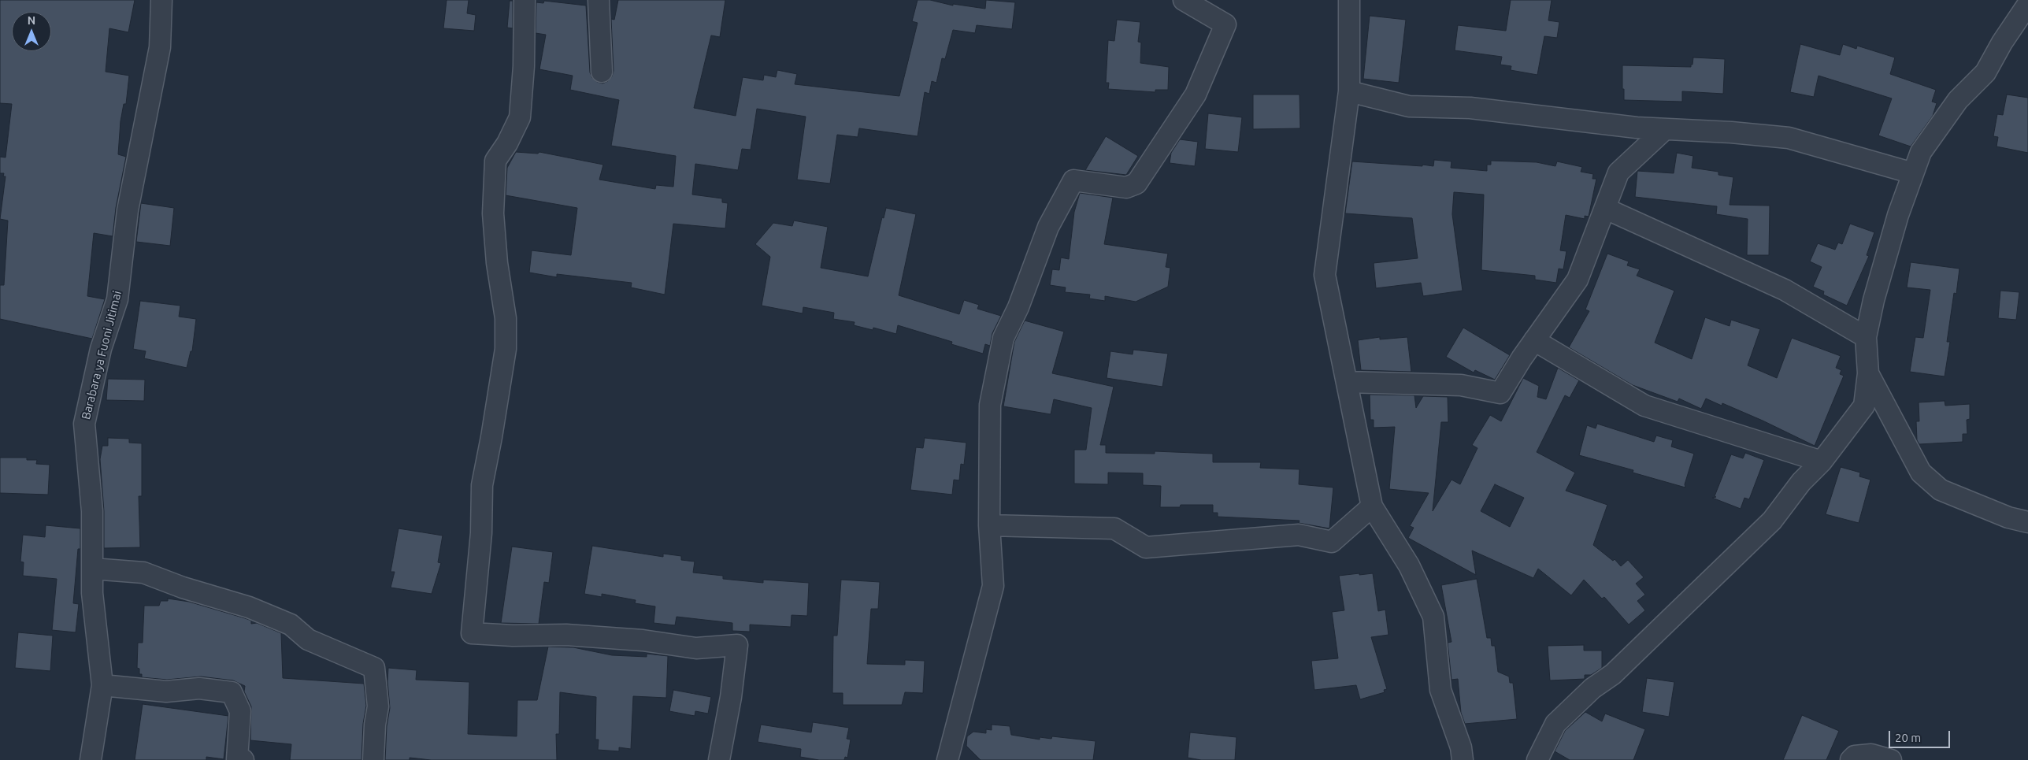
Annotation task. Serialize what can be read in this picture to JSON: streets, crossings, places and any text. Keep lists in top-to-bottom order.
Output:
{
  "streets": {
    "street": ["Barabara ya Fuoni Jitimai"]
  },
  "scale_bar": "20 m",
  "north": "top"
}
